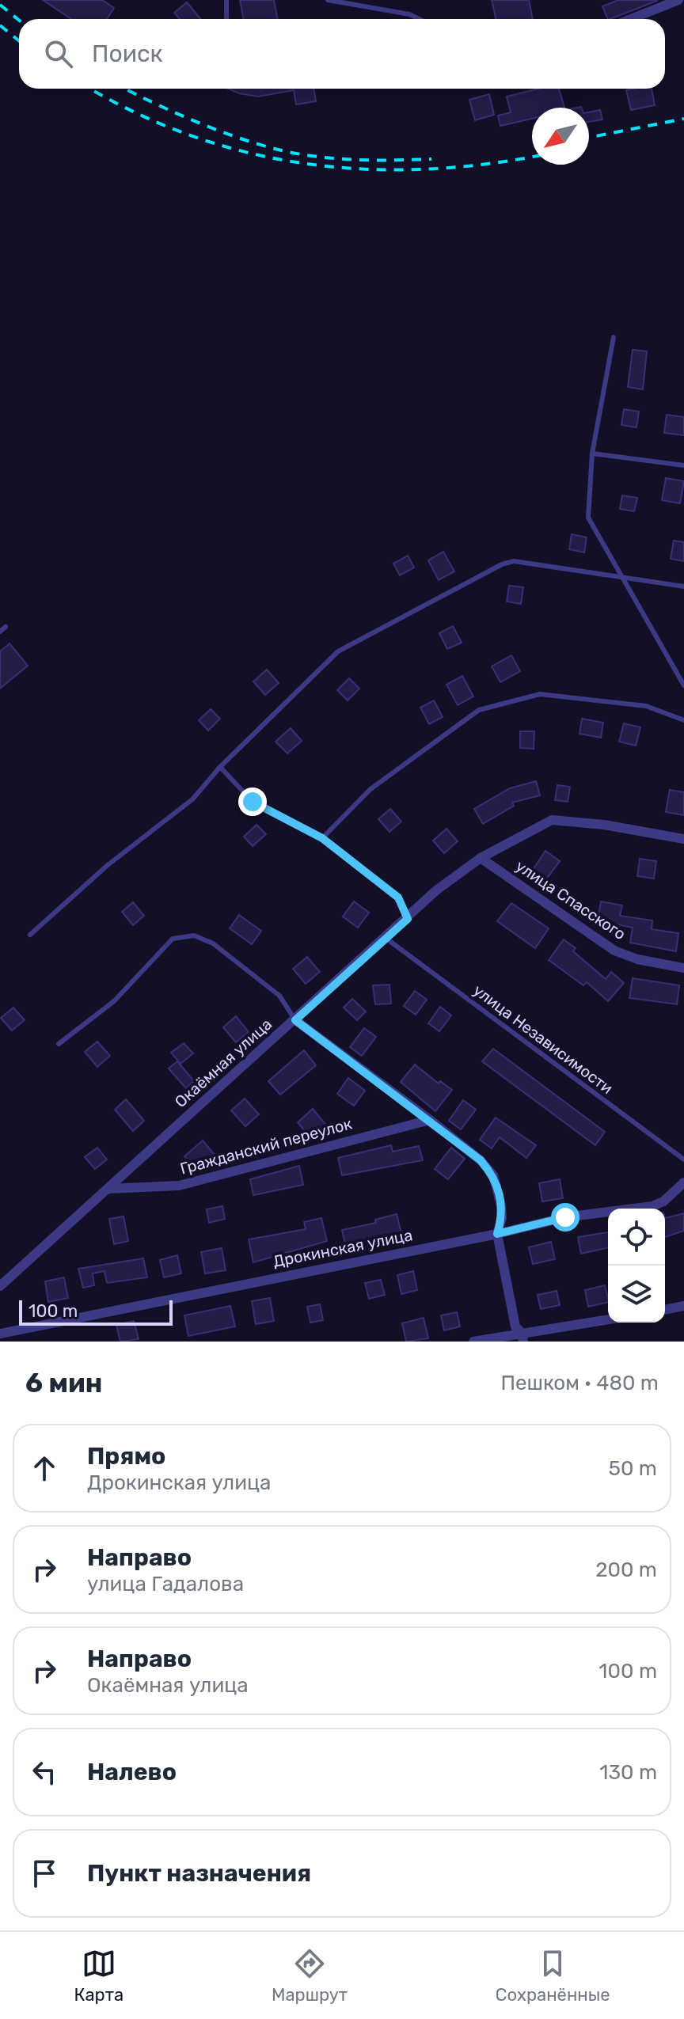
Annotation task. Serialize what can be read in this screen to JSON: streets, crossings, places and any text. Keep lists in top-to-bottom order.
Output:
{
  "streets": {
    "street": [
      "улица Спасского",
      "Окаёмная улица",
      "Гражданский переулок",
      "Дрокинская улица"
    ],
    "lane": ["улица Независимости"]
  },
  "crossings": [
    ["улица Спасского", "Окаёмная улица"],
    ["улица Независимости", "Окаёмная улица"],
    ["Окаёмная улица", "Гражданский переулок"]
  ],
  "scale_bar": "100 m",
  "north": "bottom left",
  "page": {
    "search": "Поиск",
    "scale": "100 m",
    "heading": ["6 мин", "Пешком · 480 m"],
    "list": [
      ["Прямо", "Дрокинская улица", "50 m"],
      ["Направо", "улица Гадалова", "200 m"],
      ["Направо", "Окаёмная улица", "100 m"],
      ["Налево", "130 m"],
      "Пункт назначения"
    ],
    "nav": ["Карта", "Маршрут", "Сохранённые"]
  }
}
